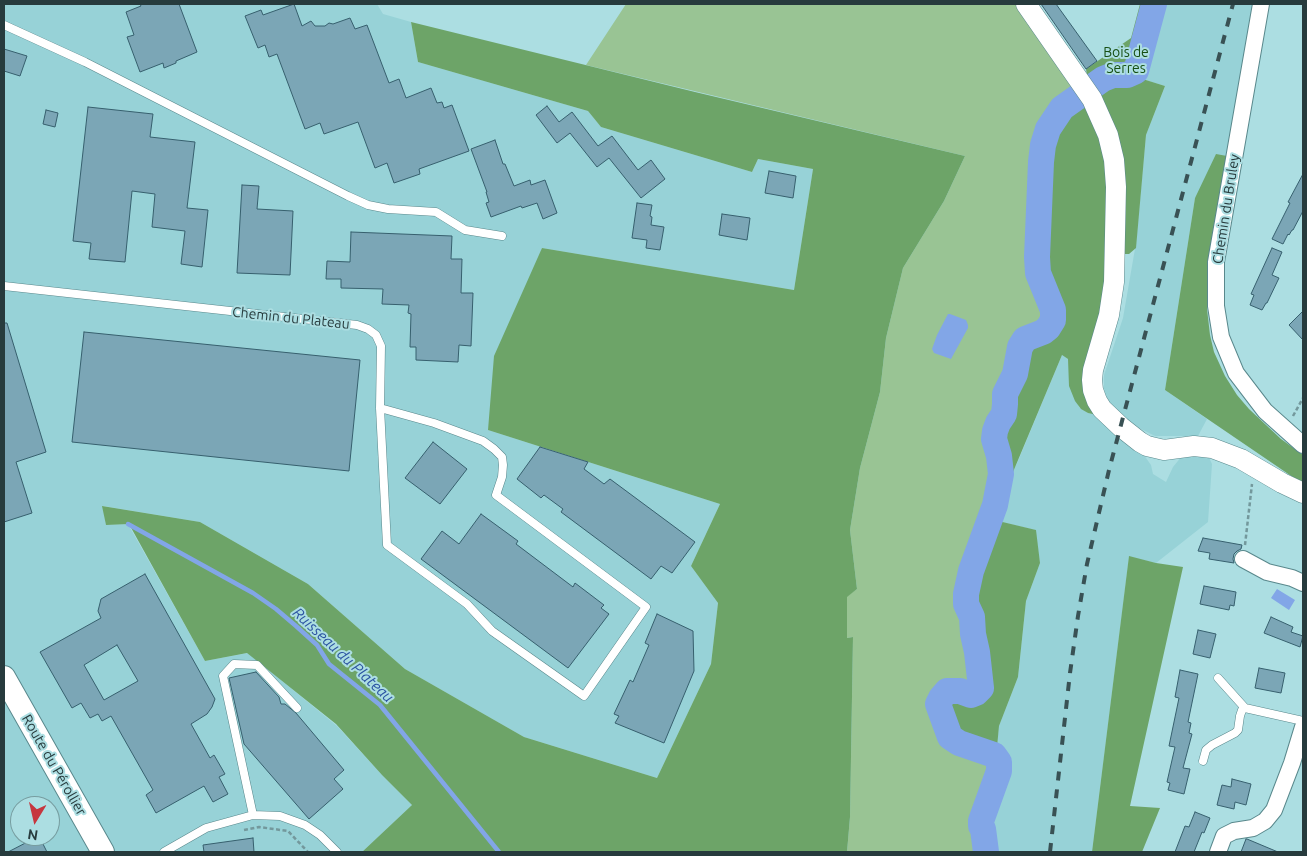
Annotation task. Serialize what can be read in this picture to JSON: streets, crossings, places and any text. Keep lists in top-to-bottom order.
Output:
{
  "streets": {
    "main road": ["Route du Pérollier"],
    "street": ["Chemin du Bruley"],
    "lane": ["Chemin du Plateau"]
  },
  "water": ["Ruisseau du Plateau"],
  "parks": ["Bois de Serres"],
  "north": "bottom"
}
